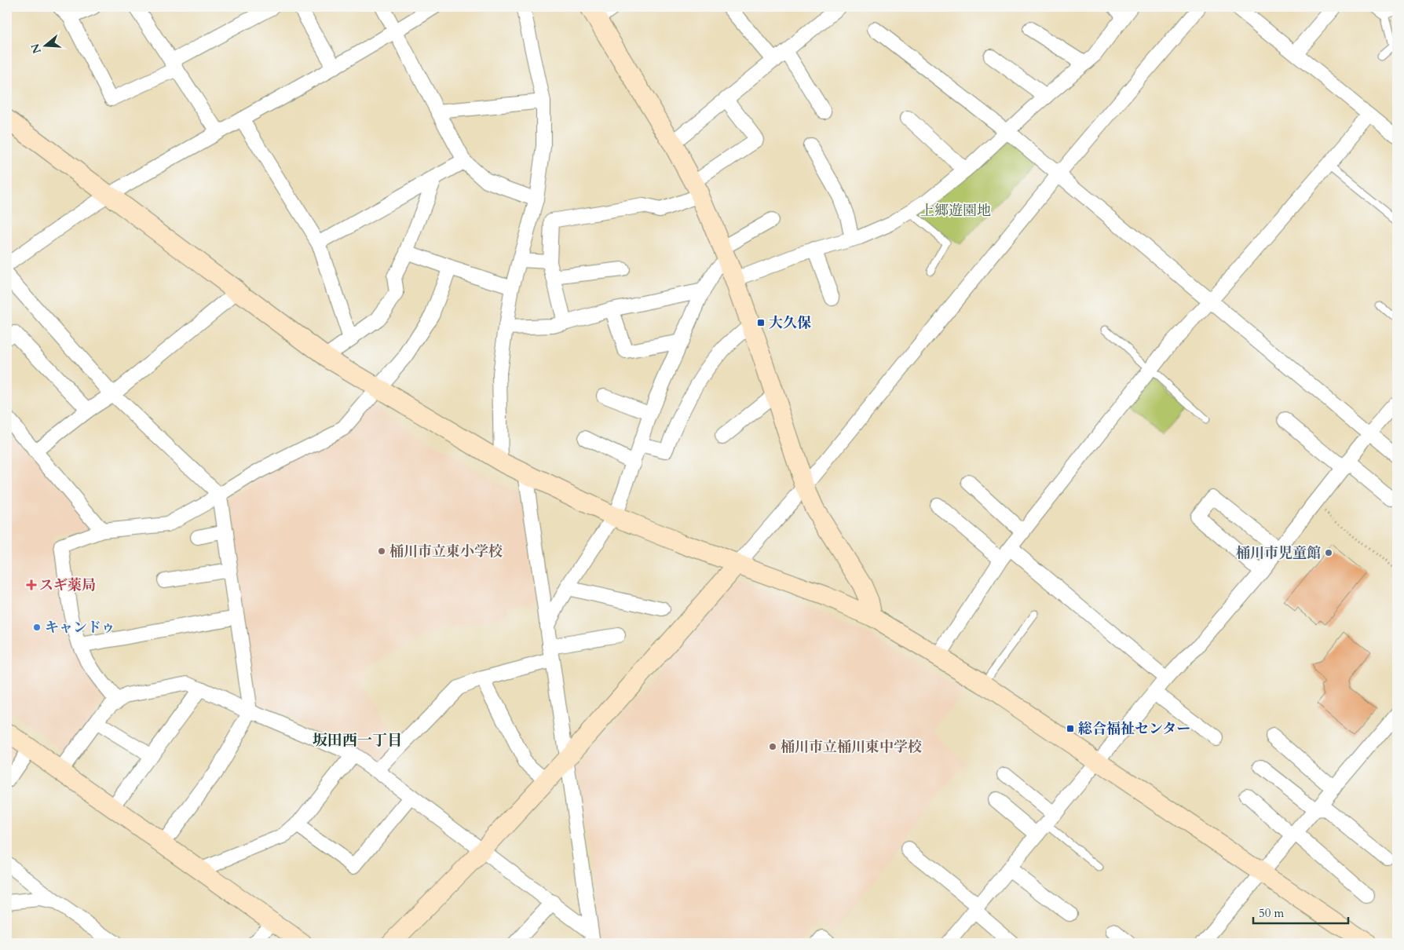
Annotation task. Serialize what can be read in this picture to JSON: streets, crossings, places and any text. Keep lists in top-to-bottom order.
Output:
{
  "districts": ["坂田西一丁目"],
  "parks": ["上郷遊園地"],
  "places": {
    "transit": ["大久保", "総合福祉センター"],
    "other": [
      "桶川市立東小学校",
      "桶川市児童館",
      "キャンドゥ",
      "桶川市立桶川東中学校"
    ],
    "health": ["スギ薬局"]
  },
  "scale_bar": "50 m",
  "north": "left"
}
